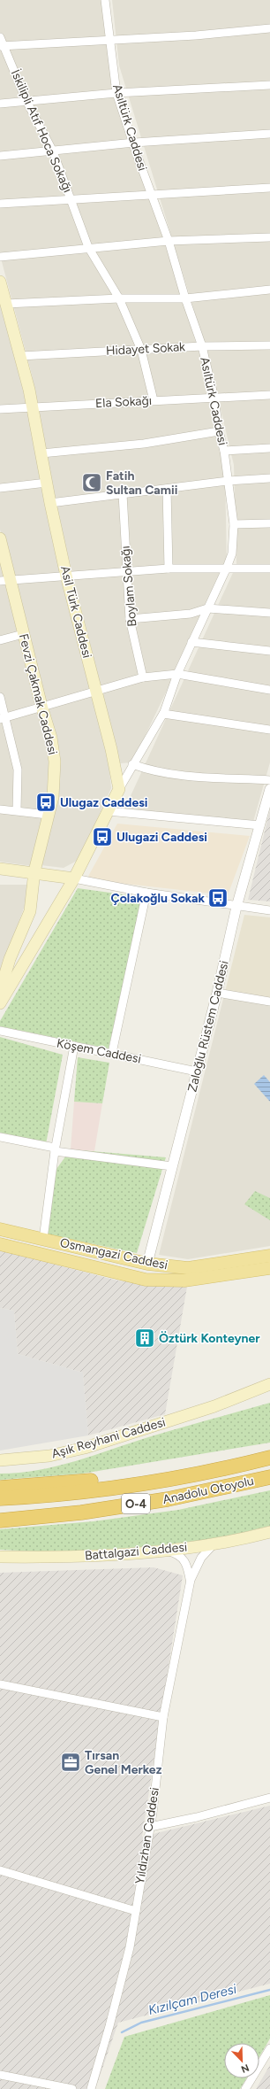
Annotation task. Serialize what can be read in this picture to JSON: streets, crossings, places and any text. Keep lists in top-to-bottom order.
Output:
{
  "streets": {
    "highway": ["Anadolu Otoyolu", "O-4"],
    "main road": [
      "Asil Türk Caddesi",
      "Fevzi Çakmak Caddesi",
      "Osmangazi Caddesi",
      "Aşık Reyhani Caddesi",
      "Battalgazi Caddesi"
    ],
    "street": [
      "Asıltürk Caddesi",
      "İskilipli Atıf Hoca Sokağı",
      "Hidayet Sokak",
      "Ela Sokağı",
      "Boylam Sokağı",
      "Zaloğlu Rüstem Caddesi",
      "Köşem Caddesi",
      "Yıldızhan Caddesi"
    ]
  },
  "crossings": [
    ["Asıltürk Caddesi", "Hidayet Sokak"],
    ["Asıltürk Caddesi", "Ela Sokağı"],
    ["Asıltürk Caddesi", "Asil Türk Caddesi"],
    ["İskilipli Atıf Hoca Sokağı", "Hidayet Sokak"],
    ["İskilipli Atıf Hoca Sokağı", "Ela Sokağı"],
    ["Hidayet Sokak", "Asil Türk Caddesi"],
    ["Ela Sokağı", "Asil Türk Caddesi"],
    ["Zaloğlu Rüstem Caddesi", "Köşem Caddesi"],
    ["Zaloğlu Rüstem Caddesi", "Osmangazi Caddesi"]
  ],
  "water": ["Kızılçam Deresi"],
  "places": {
    "mosque": ["Fatih Sultan Camii"],
    "bus stop": ["Ulugaz Caddesi", "Ulugazi Caddesi", "Çolakoğlu Sokak"],
    "building": ["Öztürk Konteyner"],
    "office": ["Tırsan Genel Merkez"]
  },
  "north": "bottom right"
}
